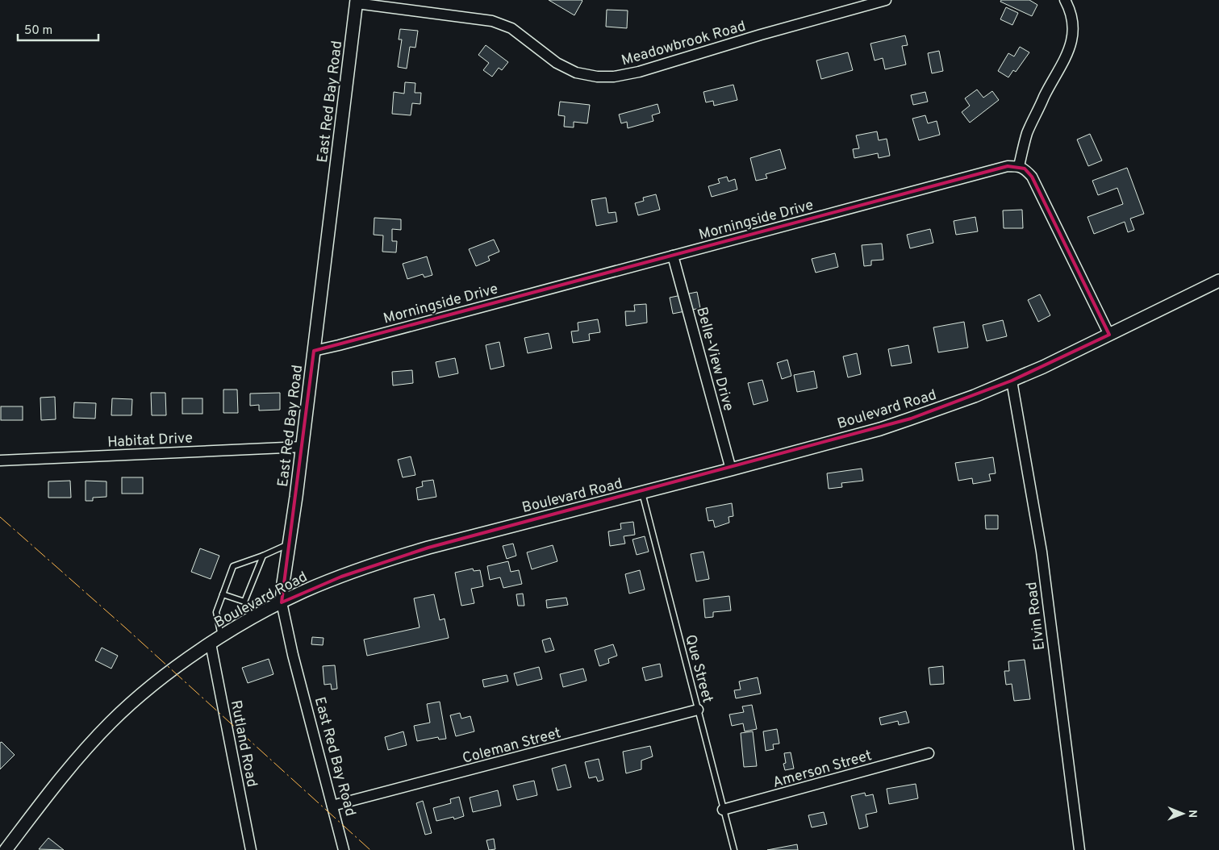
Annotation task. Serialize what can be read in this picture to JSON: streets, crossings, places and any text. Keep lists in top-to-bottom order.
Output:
{
  "streets": {
    "street": [
      "Meadowbrook Road",
      "East Red Bay Road",
      "Morningside Drive",
      "Belle-View Drive",
      "Boulevard Road",
      "Habitat Drive",
      "Elvin Road",
      "Rutland Road",
      "Coleman Street",
      "Amerson Street"
    ],
    "lane": ["Que Street"]
  },
  "crossings": [
    ["Meadowbrook Road", "East Red Bay Road"],
    ["East Red Bay Road", "Morningside Drive"],
    ["East Red Bay Road", "Boulevard Road"],
    ["East Red Bay Road", "Habitat Drive"],
    ["East Red Bay Road", "Coleman Street"],
    ["Morningside Drive", "Belle-View Drive"],
    ["Belle-View Drive", "Boulevard Road"],
    ["Boulevard Road", "Elvin Road"],
    ["Boulevard Road", "Que Street"],
    ["Boulevard Road", "Rutland Road"],
    ["Que Street", "Coleman Street"],
    ["Que Street", "Amerson Street"]
  ],
  "scale_bar": "50 m",
  "north": "right"
}
